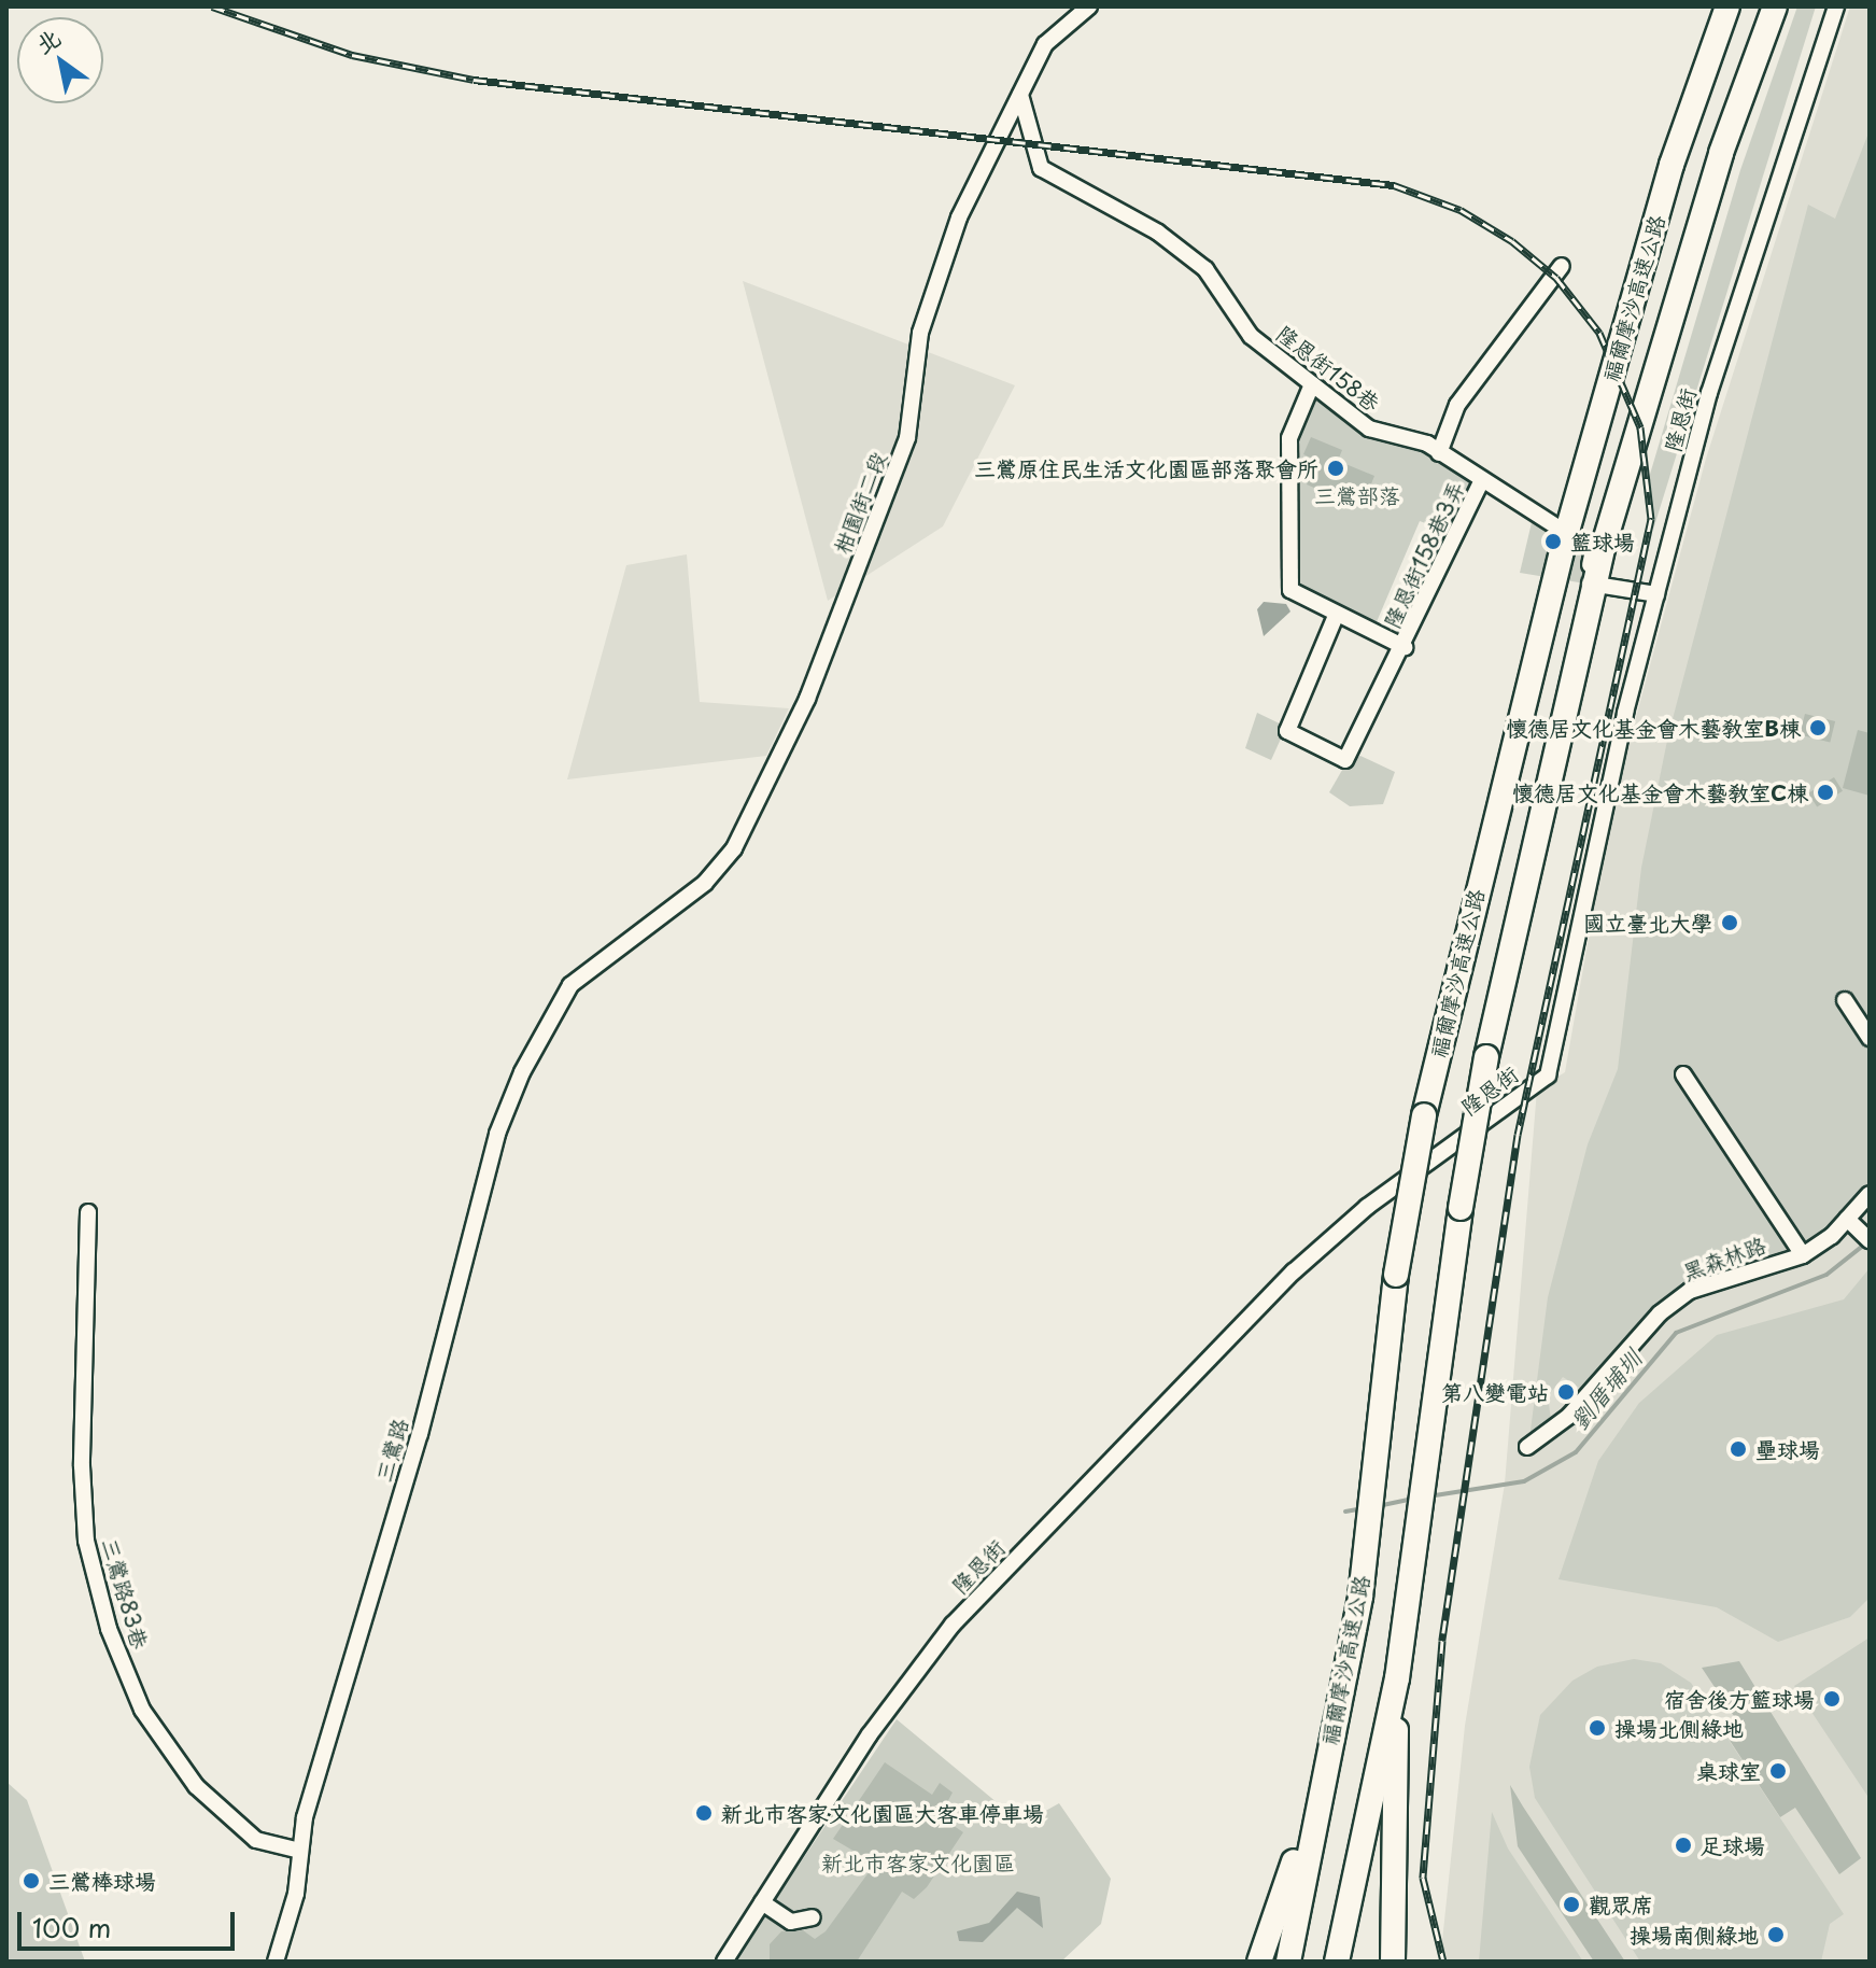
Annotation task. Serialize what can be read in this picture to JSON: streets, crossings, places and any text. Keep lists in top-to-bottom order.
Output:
{
  "streets": {
    "highway": ["福爾摩沙高速公路"],
    "street": [
      "隆恩街158巷",
      "隆恩街",
      "柑園街二段",
      "隆恩街158巷3弄",
      "黑森林路",
      "三鶯路",
      "三鶯路83巷"
    ]
  },
  "crossings": [
    ["福爾摩沙高速公路", "隆恩街158巷"],
    ["隆恩街158巷", "柑園街二段"],
    ["隆恩街158巷", "隆恩街158巷3弄"],
    ["柑園街二段", "三鶯路"],
    ["三鶯路", "三鶯路83巷"]
  ],
  "water": ["劉厝埔圳"],
  "parks": ["三鶯部落", "新北市客家文化園區"],
  "places": [
    "三鶯原住民生活文化園區部落聚會所",
    "籃球場",
    "懷德居文化基金會木藝教室B棟",
    "懷德居文化基金會木藝教室C棟",
    "國立臺北大學",
    "第八變電站",
    "壘球場",
    "宿舍後方籃球場",
    "操場北側綠地",
    "桌球室",
    "新北市客家文化園區大客車停車場",
    "足球場",
    "三鶯棒球場",
    "觀眾席",
    "操場南側綠地"
  ],
  "scale_bar": "100 m",
  "north": "top left"
}
